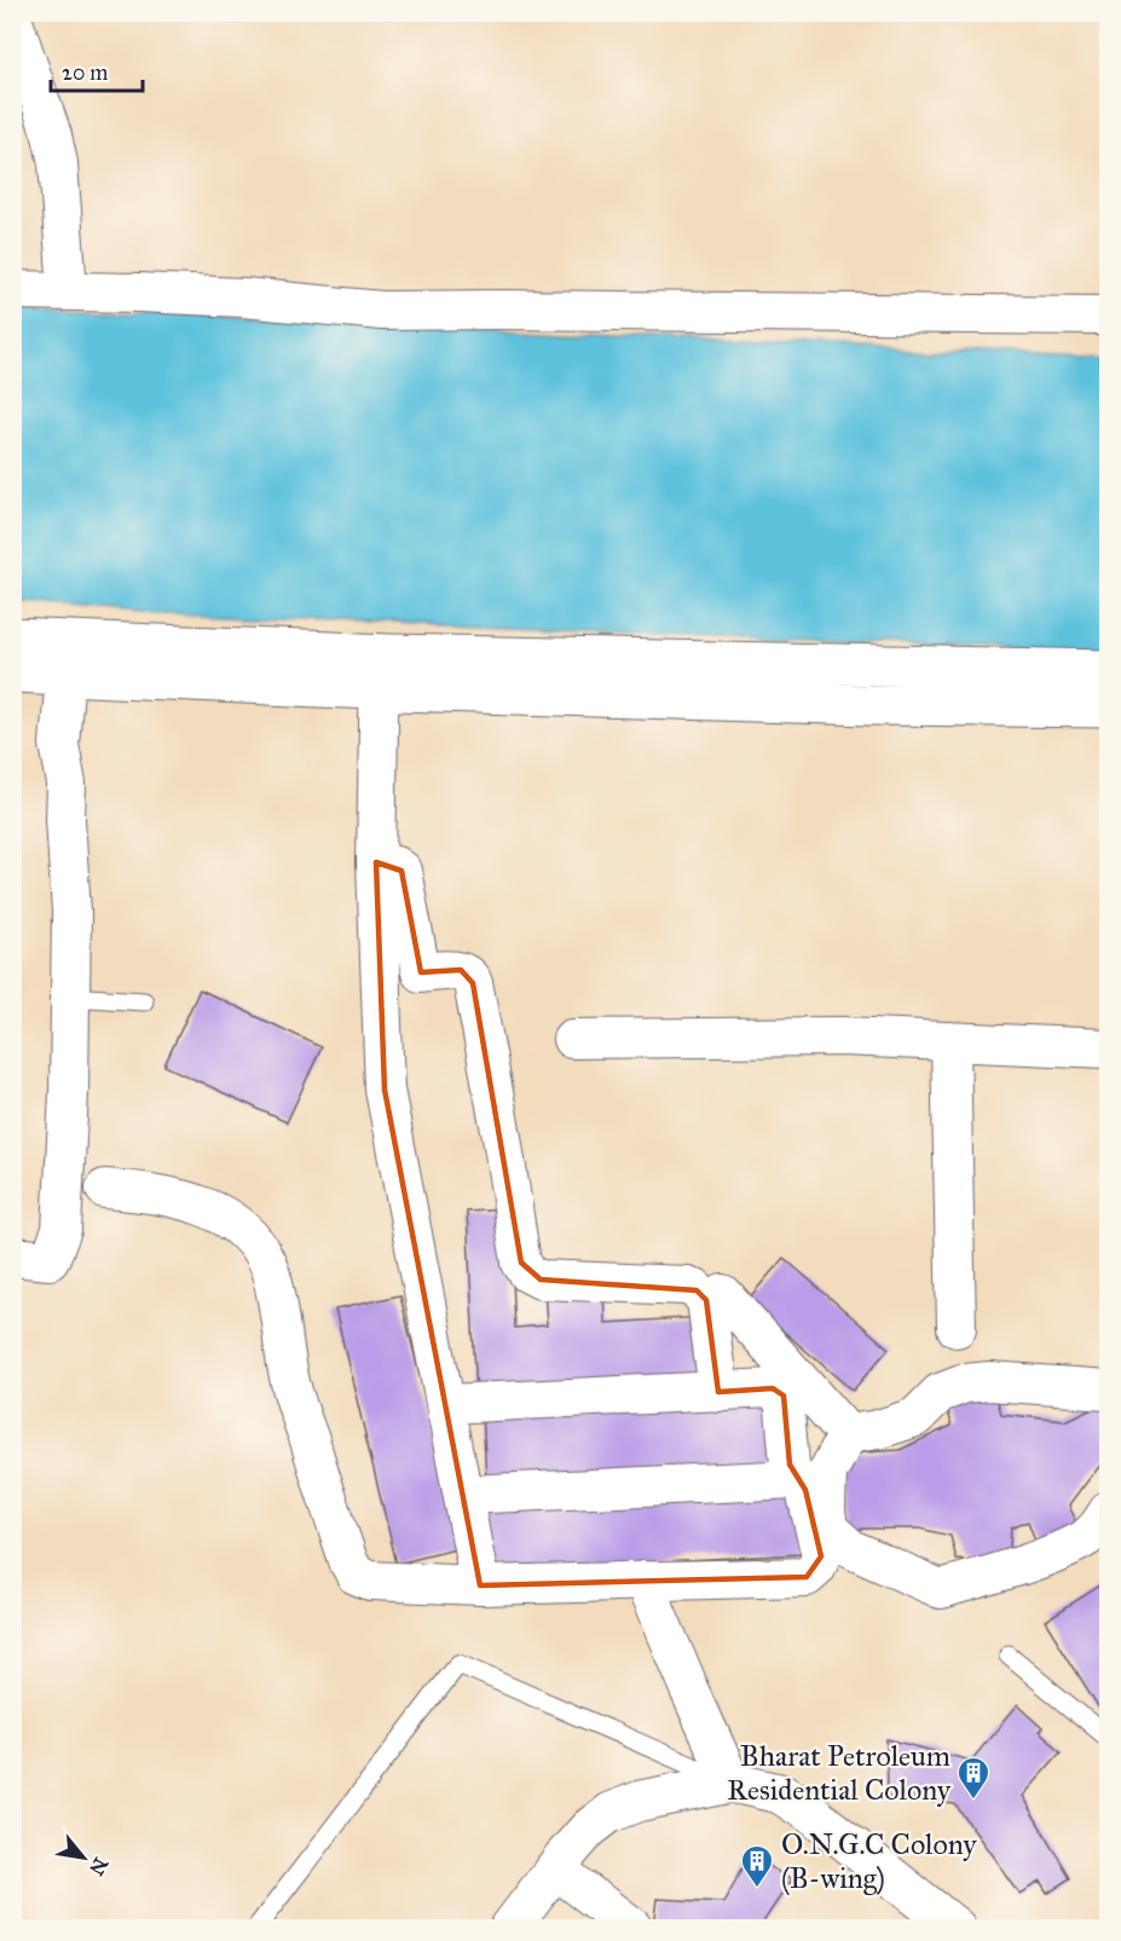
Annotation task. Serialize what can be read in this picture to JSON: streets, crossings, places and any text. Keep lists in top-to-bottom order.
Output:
{
  "places": {
    "building": ["Bharat Petroleum Residential Colony", "O.N.G.C Colony (B-wing)"]
  },
  "scale_bar": "20 m",
  "north": "bottom right"
}
